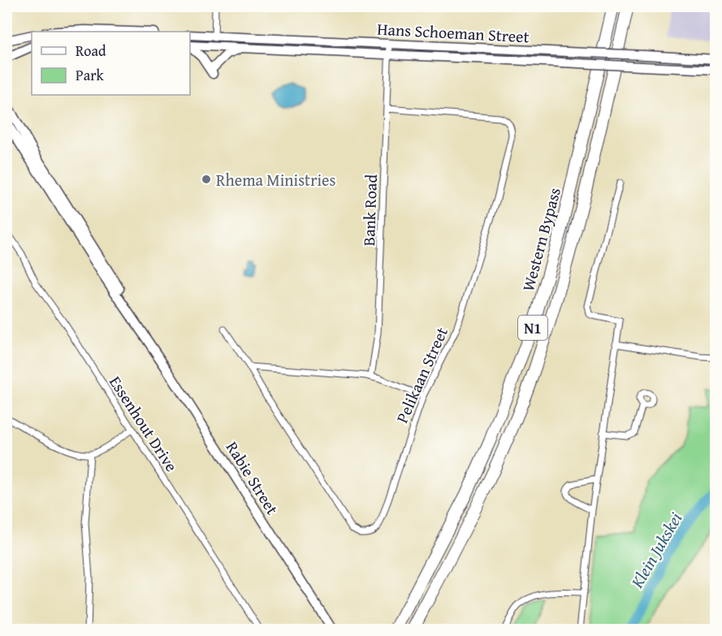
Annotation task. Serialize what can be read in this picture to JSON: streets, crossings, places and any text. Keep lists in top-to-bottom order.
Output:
{
  "streets": {
    "highway": ["Western Bypass", "N1"],
    "main road": ["Hans Schoeman Street", "Rabie Street"],
    "street": ["Bank Road", "Pelikaan Street", "Essenhout Drive"]
  },
  "crossings": [
    ["Hans Schoeman Street", "Bank Road"],
    ["Bank Road", "Pelikaan Street"]
  ],
  "water": ["Klein Jukskei"],
  "places": ["Rhema Ministries"],
  "legend": ["Road", "Park"]
}
